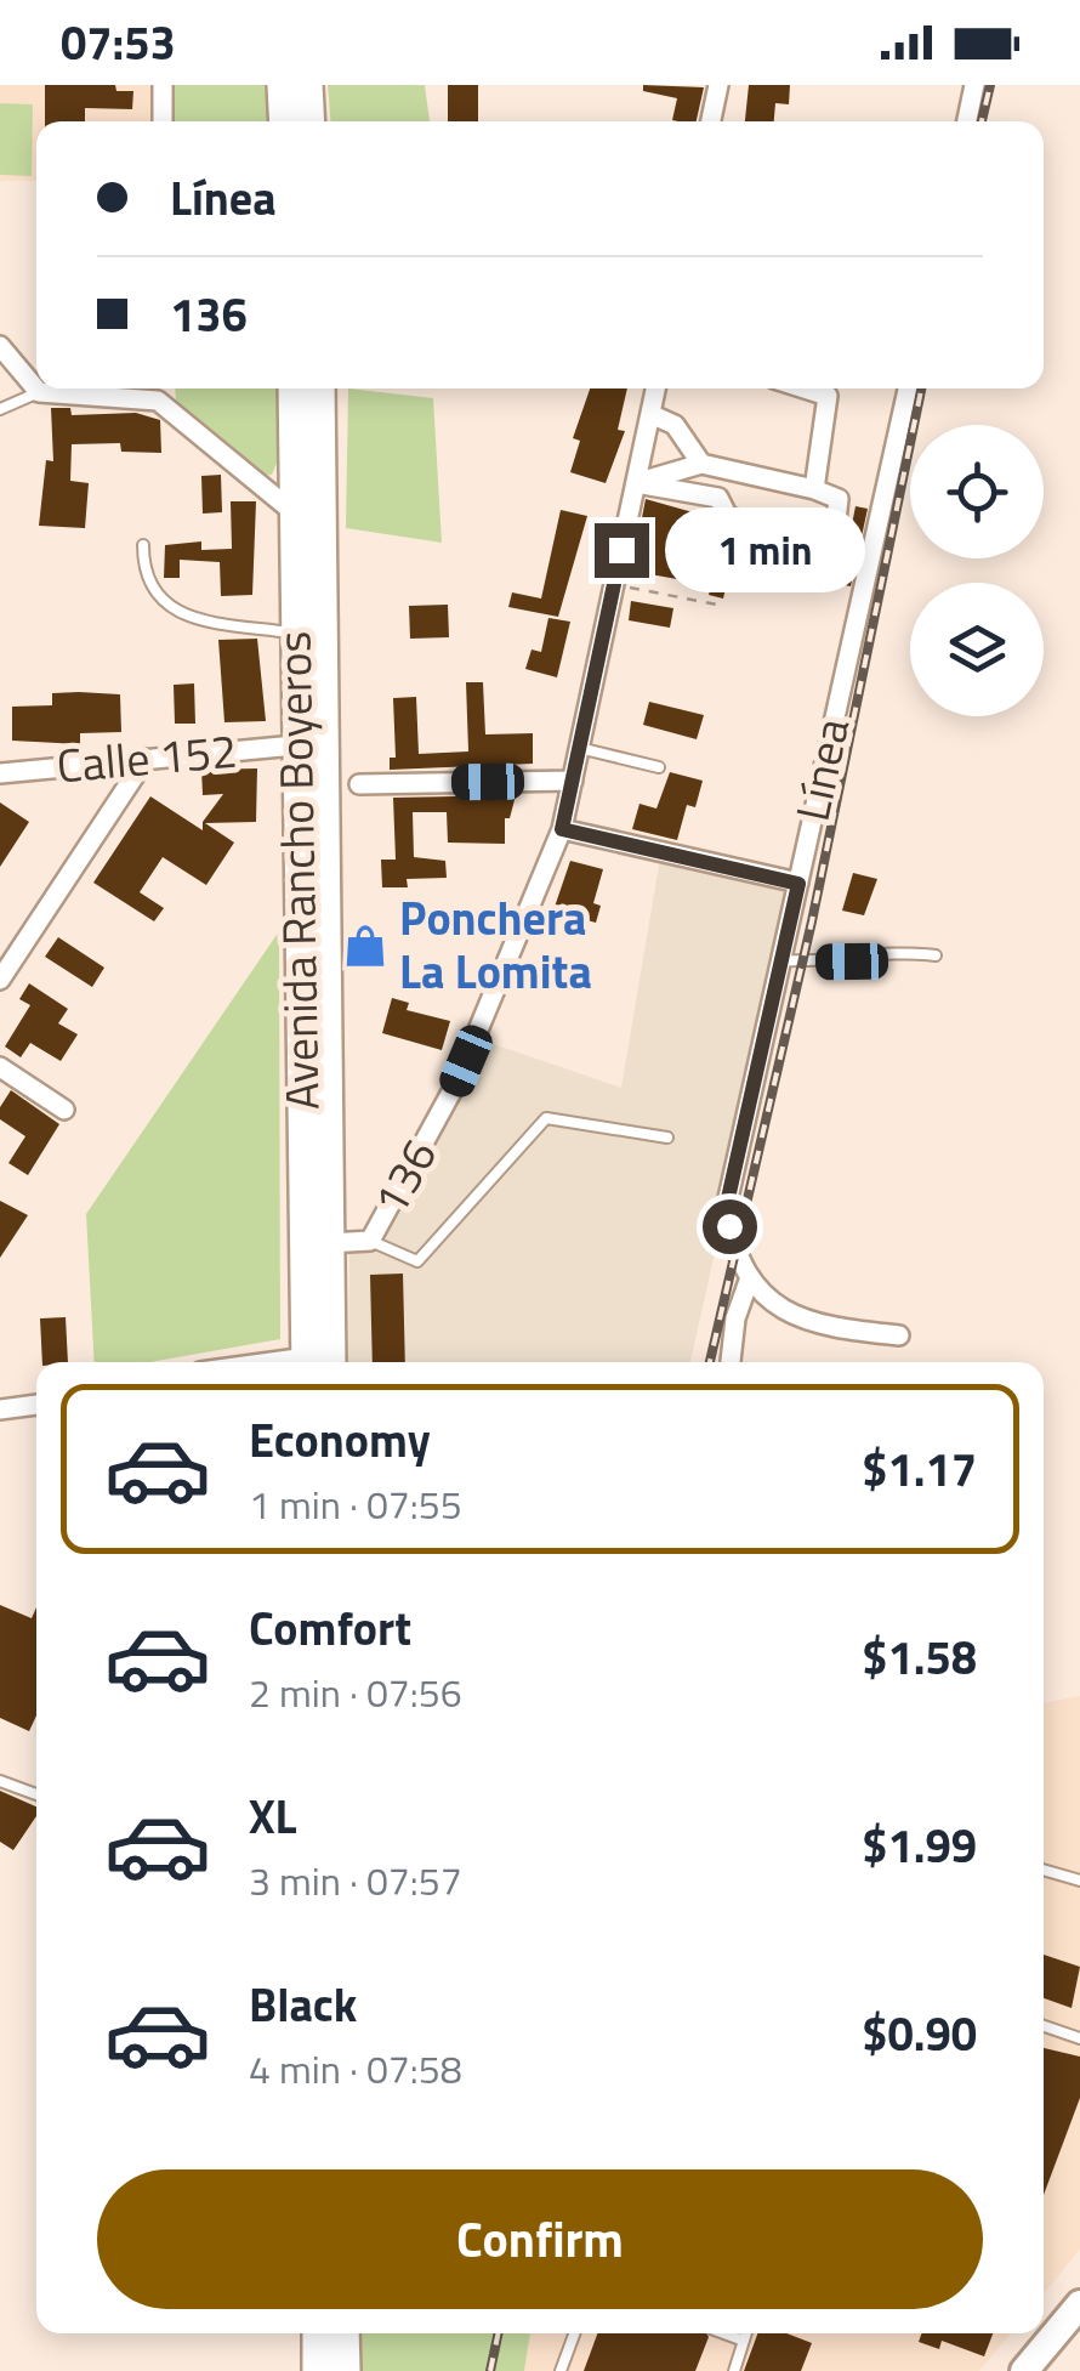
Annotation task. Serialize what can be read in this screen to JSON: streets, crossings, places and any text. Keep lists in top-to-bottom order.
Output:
{
  "streets": {
    "highway": ["Avenida Rancho Boyeros"],
    "street": ["Calle 152", "Línea", "136"]
  },
  "crossings": [
    ["Calle 152", "Avenida Rancho Boyeros"],
    ["Avenida Rancho Boyeros", "136"]
  ],
  "places": {
    "shop": ["Ponchera La Lomita"]
  },
  "page": {
    "status": "07:53",
    "banner": ["Línea", "136"],
    "bubble": "1 min",
    "list": [
      {
        "name": "Economy",
        "note": "1 min · 07:55",
        "value": "$1.17"
      },
      {
        "name": "Comfort",
        "note": "2 min · 07:56",
        "value": "$1.58"
      },
      {
        "name": "XL",
        "note": "3 min · 07:57",
        "value": "$1.99"
      },
      {
        "name": "Black",
        "note": "4 min · 07:58",
        "value": "$0.90"
      }
    ],
    "buttons": "Confirm"
  }
}
